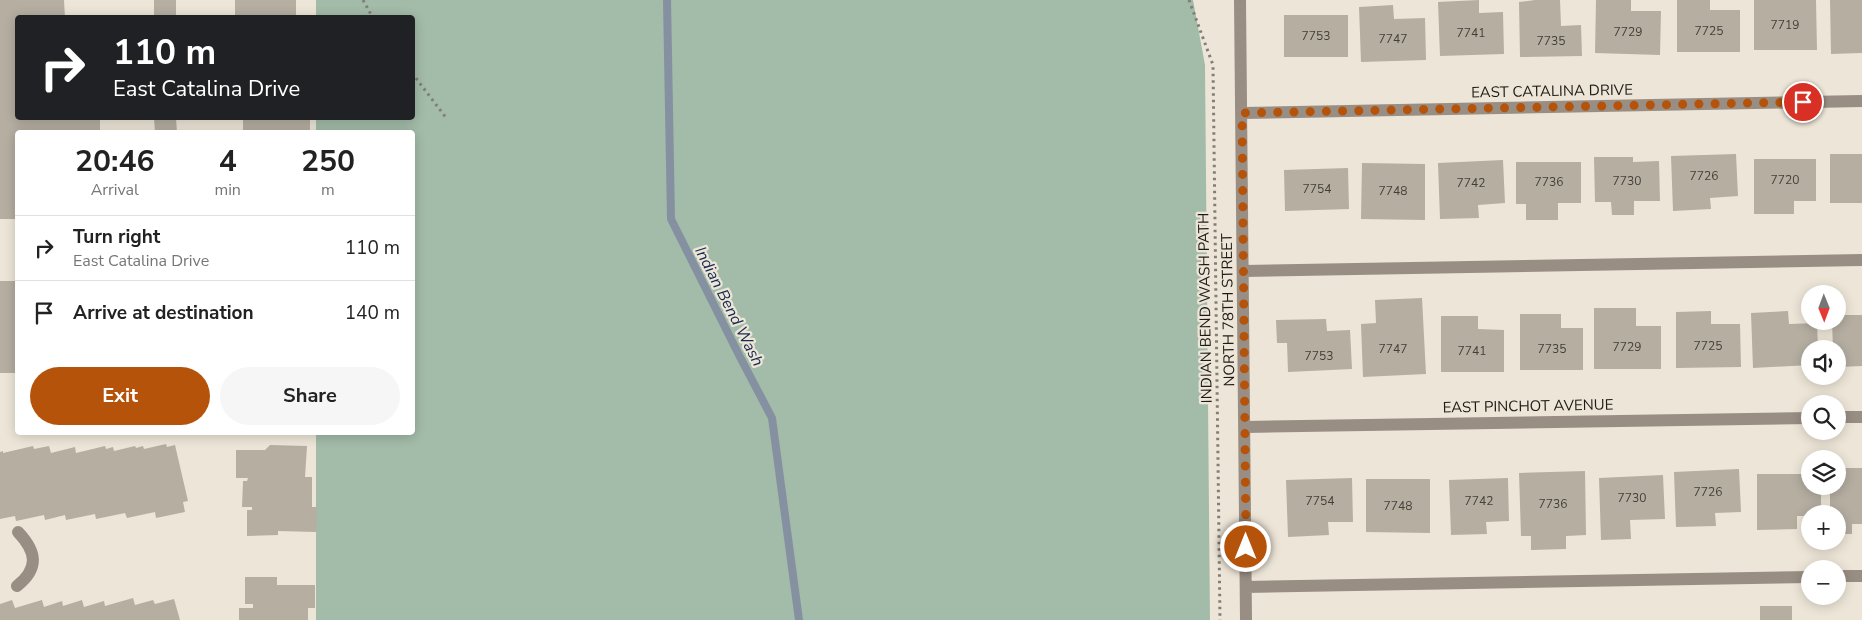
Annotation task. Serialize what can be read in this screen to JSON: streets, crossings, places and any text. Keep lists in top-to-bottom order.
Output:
{
  "streets": {
    "street": ["EAST CATALINA DRIVE", "NORTH 78TH STREET", "EAST PINCHOT AVENUE"],
    "path": ["INDIAN BEND WASH PATH"]
  },
  "crossings": [
    ["EAST CATALINA DRIVE", "NORTH 78TH STREET"],
    ["NORTH 78TH STREET", "EAST PINCHOT AVENUE"]
  ],
  "water": ["Indian Bend Wash"],
  "house_numbers": [
    "7719",
    "7725",
    "7729",
    "7741",
    "7753",
    "7747",
    "7735",
    "7726",
    "7720",
    "7730",
    "7736",
    "7742",
    "7754",
    "7748",
    "7725",
    "7729",
    "7747",
    "7735",
    "7741",
    "7753",
    "7726",
    "7730",
    "7754",
    "7742",
    "7736",
    "7748"
  ],
  "north": "bottom",
  "page": {
    "turn": ["110 m", "East Catalina Drive"],
    "eta": [
      "20:46",
      "Arrival",
      "4",
      "min",
      "250",
      "m"
    ],
    "list": [
      {
        "name": "Turn right",
        "note": "East Catalina Drive",
        "value": "110 m"
      },
      {
        "name": "Arrive at destination",
        "value": "140 m"
      }
    ],
    "map_buttons": ["+", "−"],
    "buttons": ["Exit", "Share"]
  }
}
